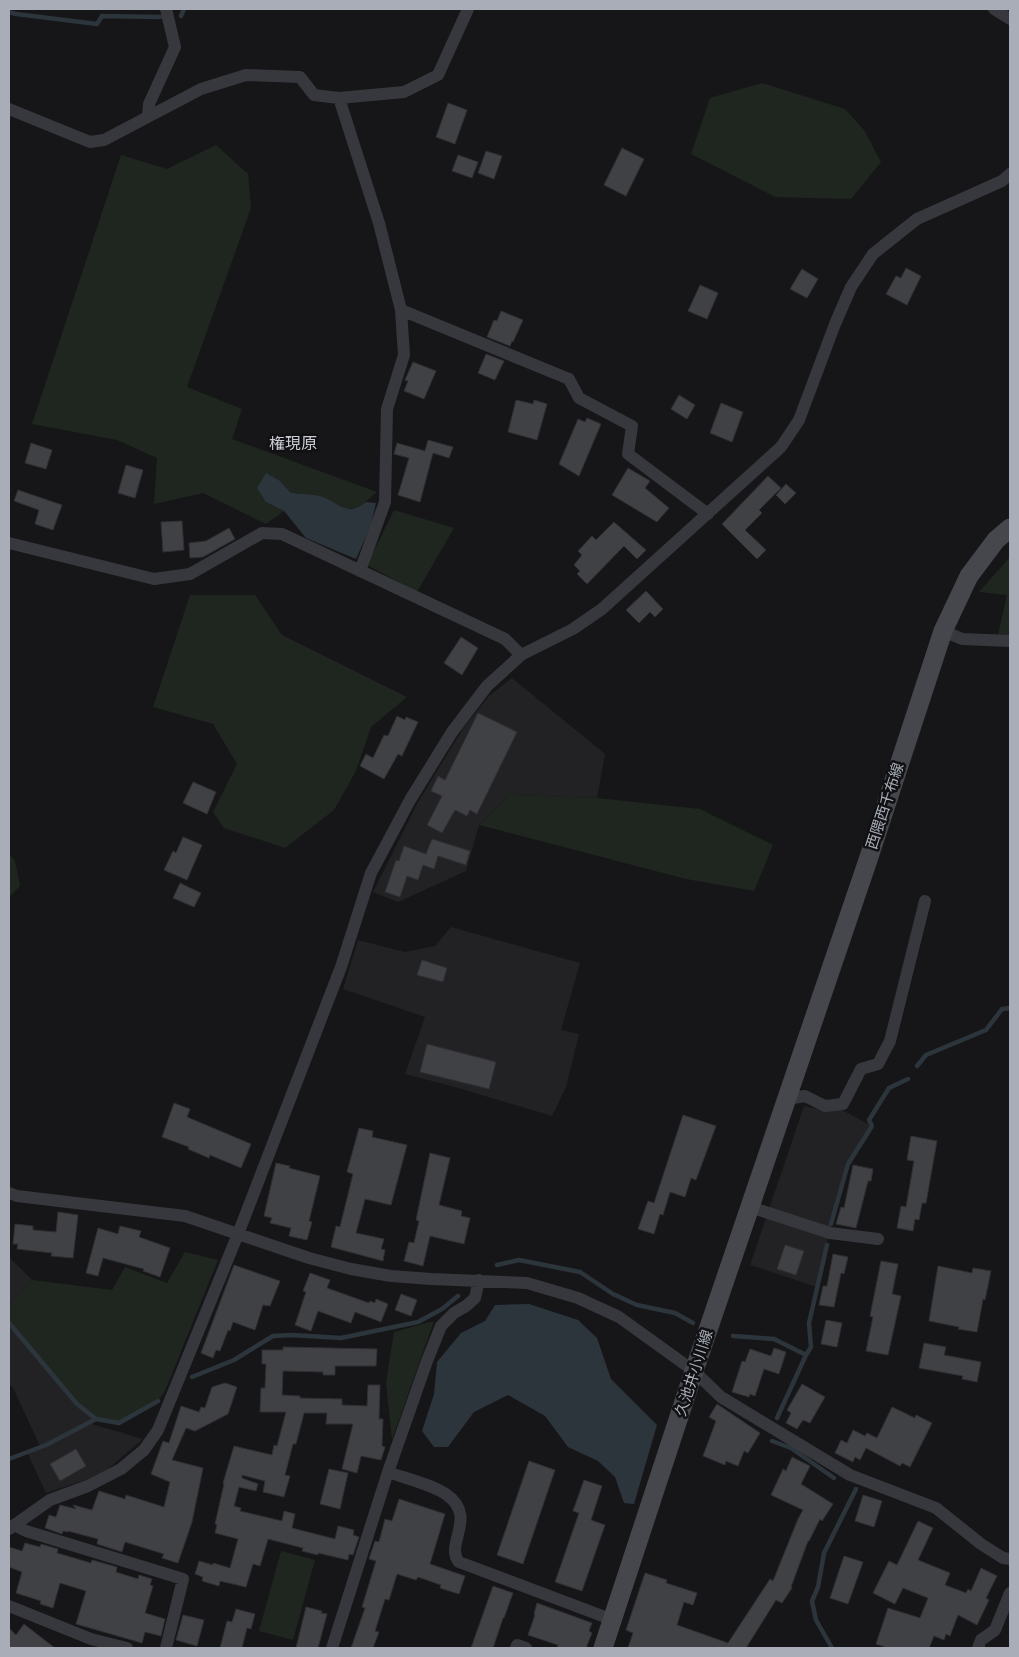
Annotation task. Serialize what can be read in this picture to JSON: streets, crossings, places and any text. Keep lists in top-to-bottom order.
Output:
{
  "streets": {
    "street": ["西隈西千布線", "久池井小川線"]
  },
  "crossings": [
    ["西隈西千布線", "久池井小川線"]
  ],
  "districts": ["権現原"]
}
